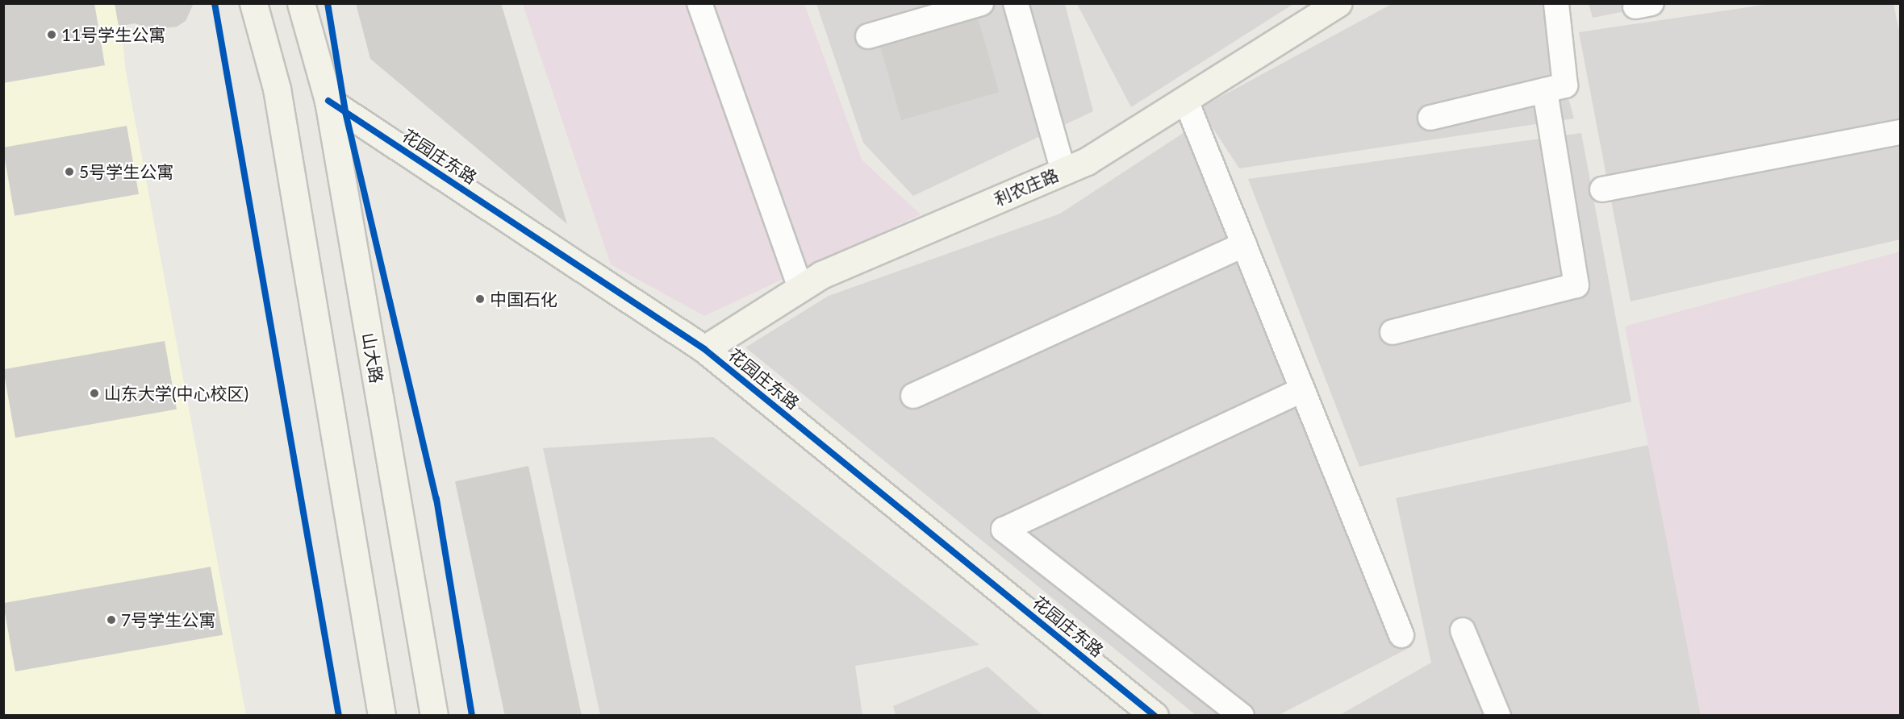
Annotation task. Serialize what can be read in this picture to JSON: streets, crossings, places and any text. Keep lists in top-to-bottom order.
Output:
{
  "streets": {
    "street": ["花园庄东路", "利农庄路", "山大路"]
  },
  "crossings": [
    ["花园庄东路", "利农庄路"],
    ["花园庄东路", "山大路"]
  ],
  "places": [
    "11号学生公寓",
    "5号学生公寓",
    "中国石化",
    "山东大学(中心校区)",
    "7号学生公寓"
  ]
}
